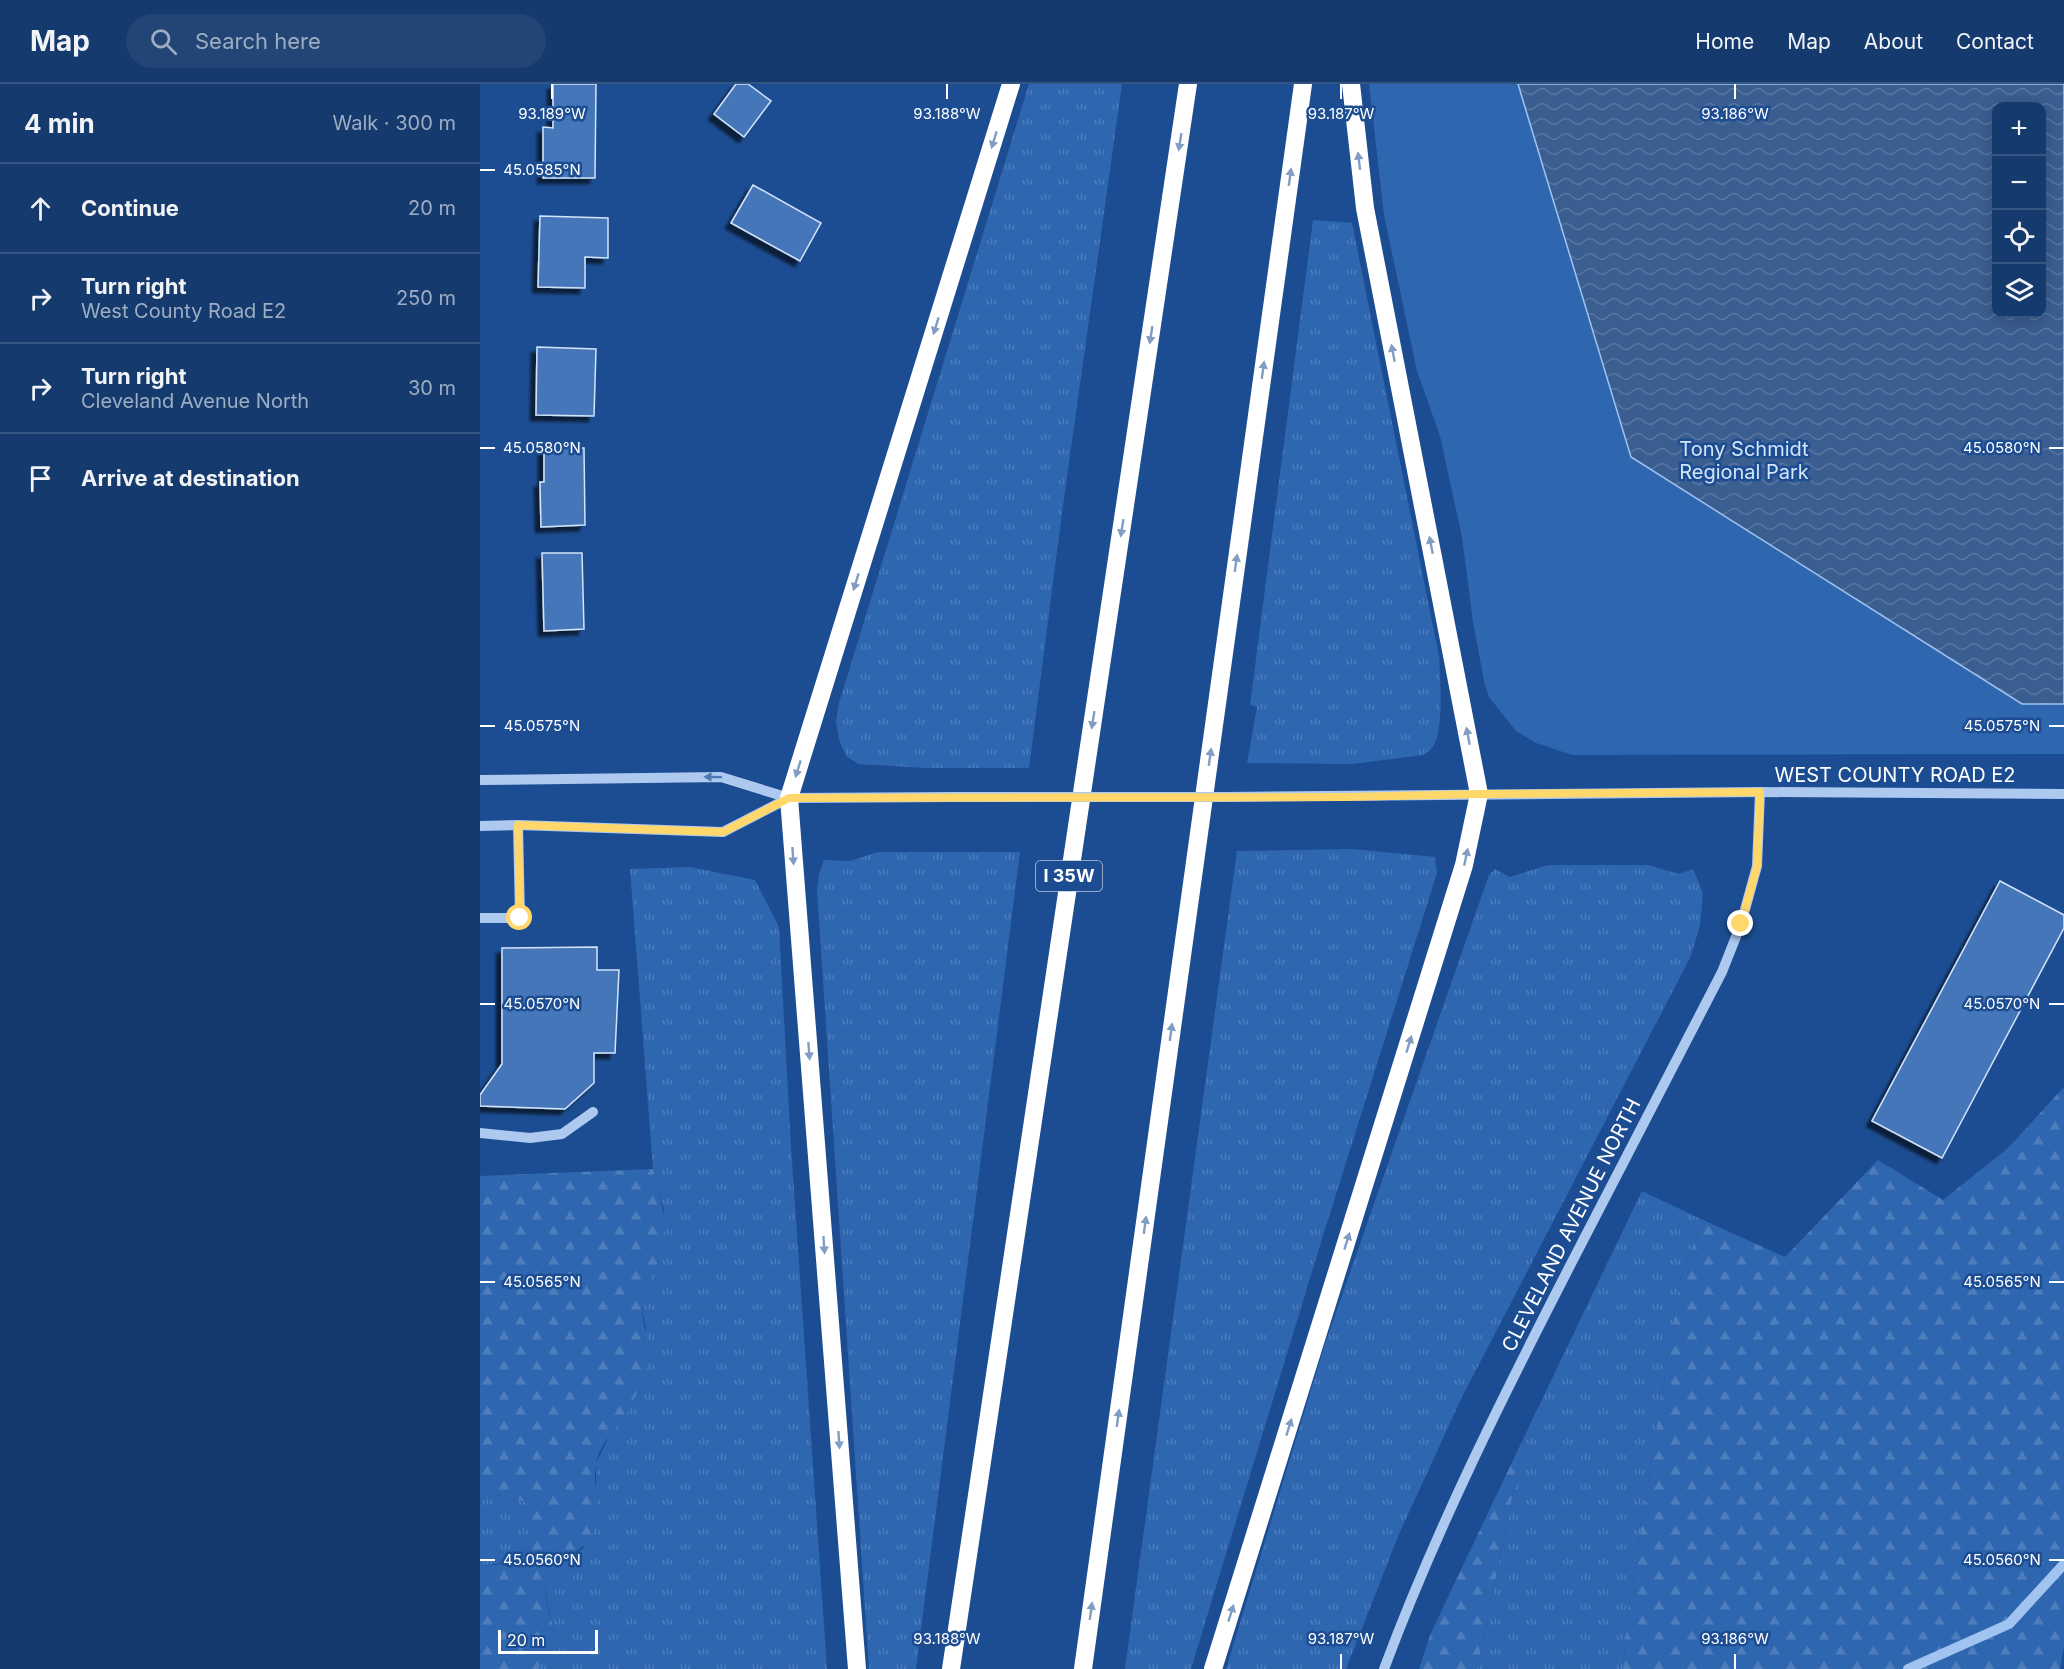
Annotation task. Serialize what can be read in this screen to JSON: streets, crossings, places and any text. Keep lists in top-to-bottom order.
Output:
{
  "streets": {
    "highway": ["I 35W"],
    "street": ["WEST COUNTY ROAD E2", "CLEVELAND AVENUE NORTH"]
  },
  "crossings": [
    ["WEST COUNTY ROAD E2", "CLEVELAND AVENUE NORTH"]
  ],
  "parks": ["Tony Schmidt Regional Park"],
  "scale_bar": "20 m",
  "page": {
    "header": "Map",
    "search": "Search here",
    "nav": [
      "Home",
      "Map",
      "About",
      "Contact"
    ],
    "heading": ["4 min", "Walk · 300 m"],
    "map_buttons": ["+", "−"],
    "list": [
      ["Continue", "20 m"],
      ["Turn right", "West County Road E2", "250 m"],
      ["Turn right", "Cleveland Avenue North", "30 m"],
      "Arrive at destination"
    ],
    "scale": "20 m"
  },
  "coordinates": [
    "93.189°W",
    "93.188°W",
    "93.187°W",
    "93.186°W",
    "45.0585°N",
    "45.0580°N",
    "45.0575°N",
    "45.0570°N",
    "45.0565°N",
    "45.0560°N"
  ]
}
